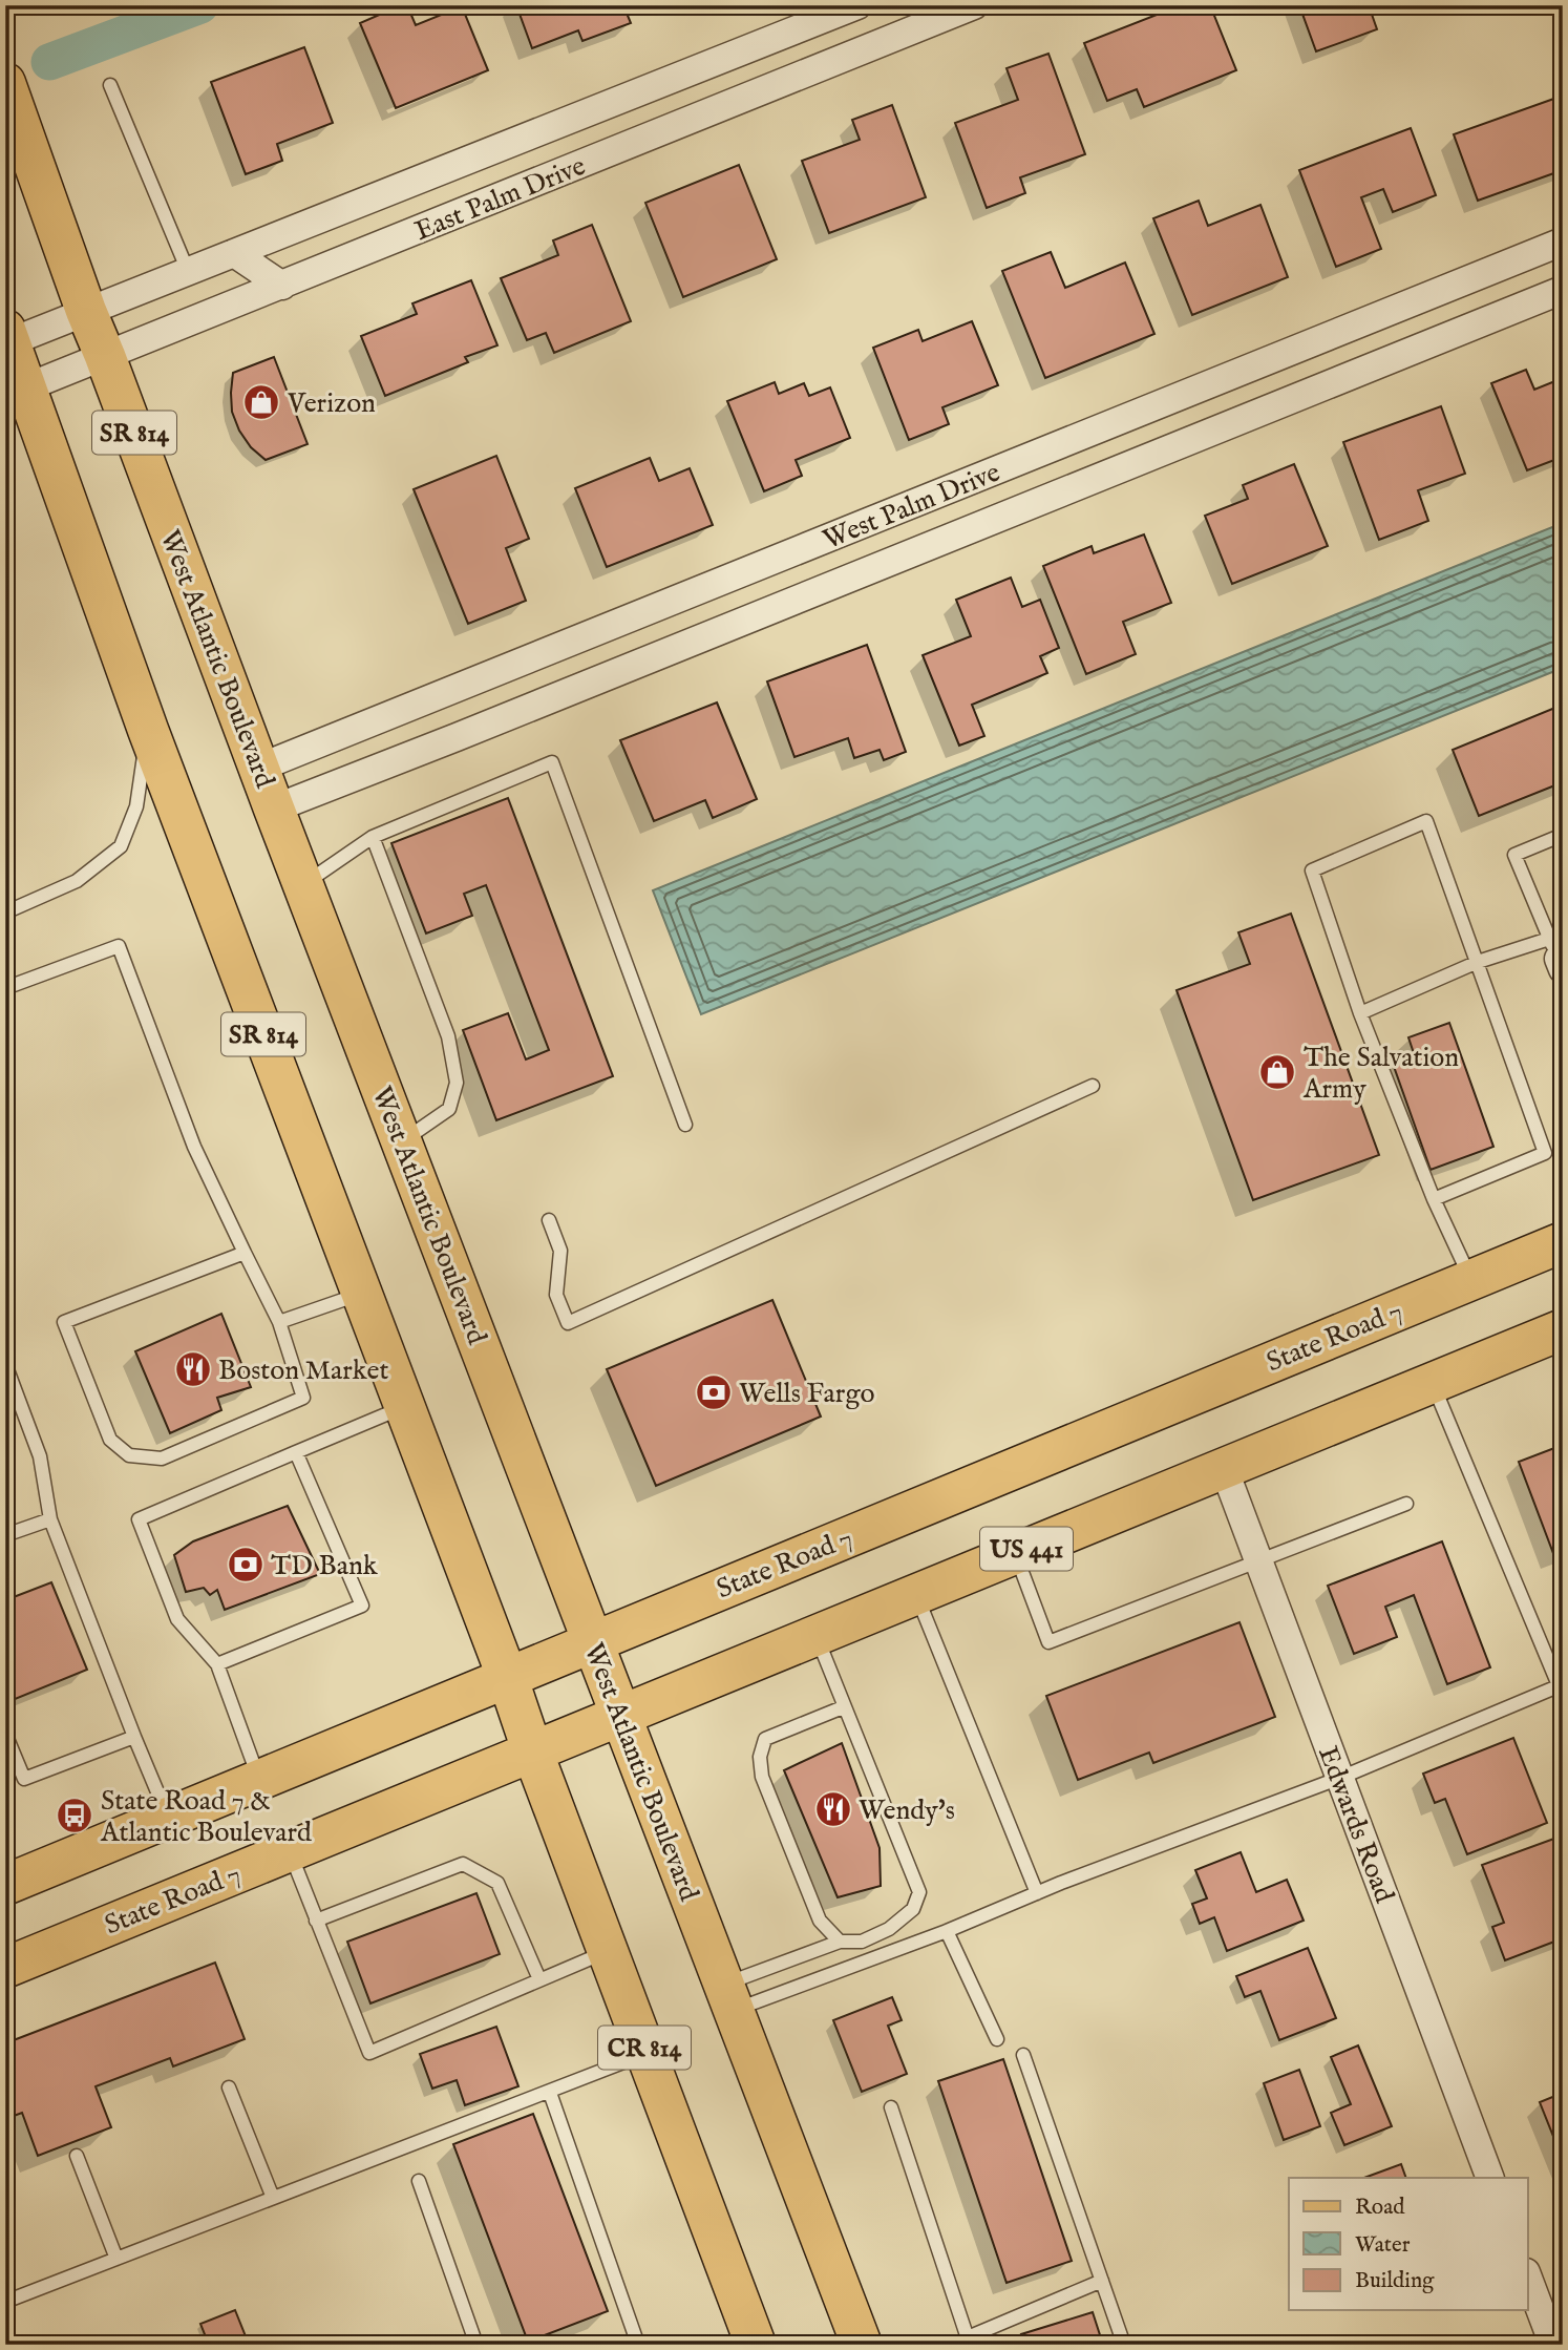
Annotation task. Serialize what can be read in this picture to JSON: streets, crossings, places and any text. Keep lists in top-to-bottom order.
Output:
{
  "streets": {
    "main road": [
      "SR 814",
      "West Atlantic Boulevard",
      "State Road 7",
      "US 441",
      "CR 814"
    ],
    "street": ["East Palm Drive", "West Palm Drive", "Edwards Road"]
  },
  "crossings": [
    ["East Palm Drive", "SR 814"],
    ["East Palm Drive", "West Atlantic Boulevard"],
    ["SR 814", "State Road 7"],
    ["SR 814", "CR 814"],
    ["West Palm Drive", "West Atlantic Boulevard"],
    ["West Atlantic Boulevard", "State Road 7"],
    ["State Road 7", "Edwards Road"],
    ["State Road 7", "CR 814"]
  ],
  "places": {
    "shop": ["Verizon", "The Salvation Army"],
    "restaurant": ["Boston Market", "Wendy's"],
    "bank": ["Wells Fargo", "TD Bank"],
    "bus stop": ["State Road 7 & Atlantic Boulevard"]
  },
  "legend": ["Road", "Water", "Building"]
}
